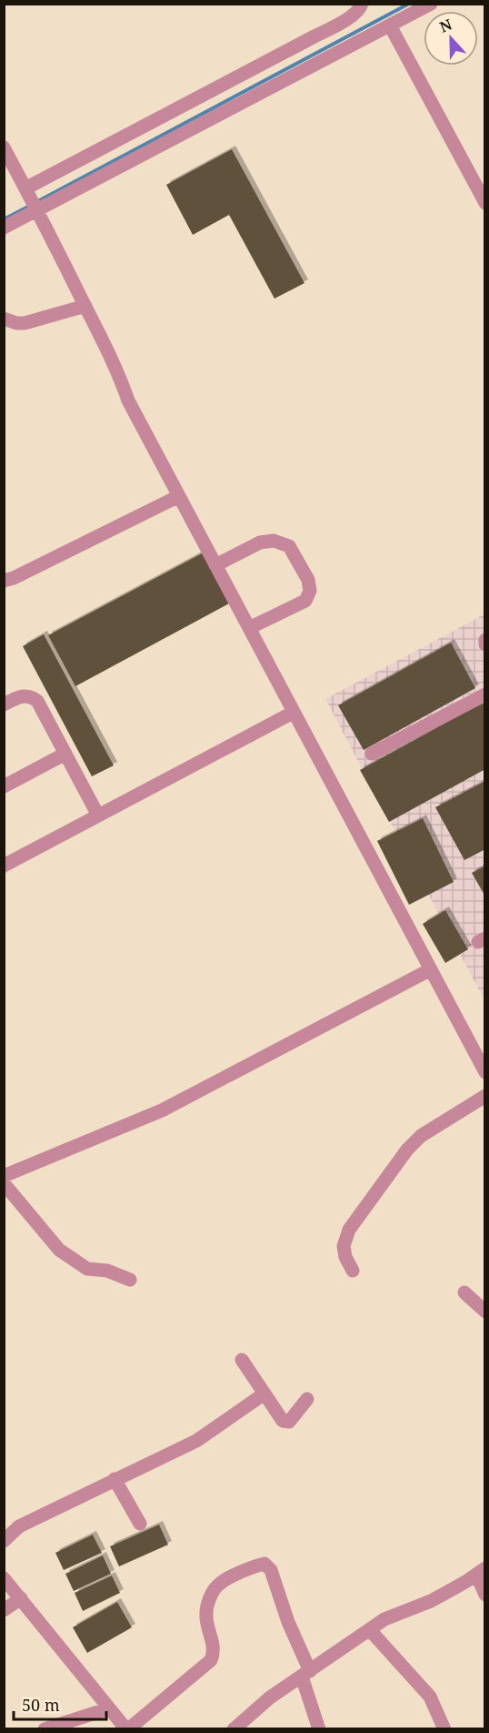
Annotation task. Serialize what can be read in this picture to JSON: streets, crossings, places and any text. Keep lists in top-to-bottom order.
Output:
{
  "scale_bar": "50 m",
  "north": "top"
}
